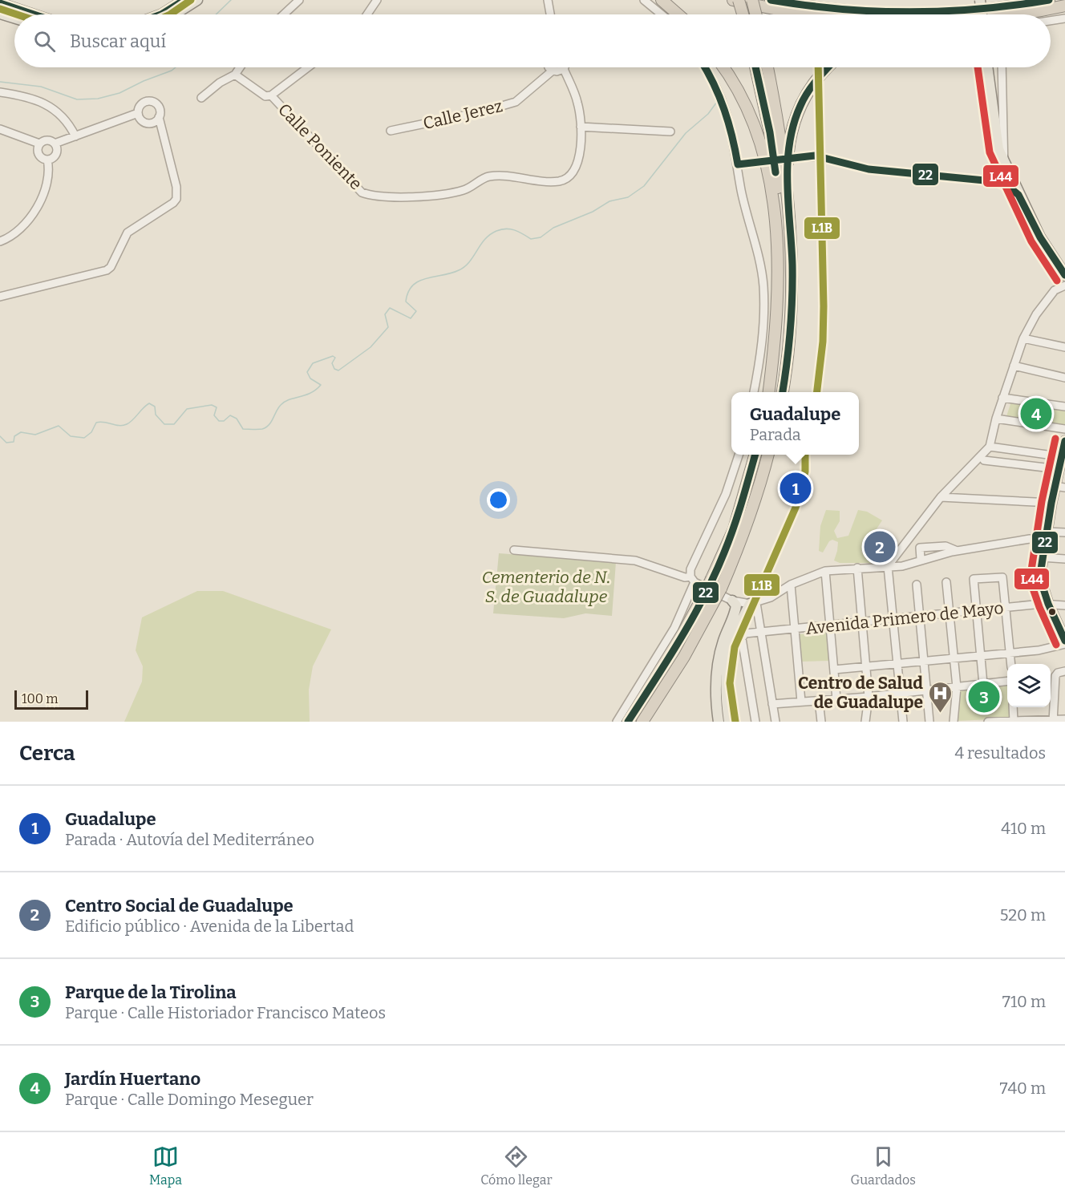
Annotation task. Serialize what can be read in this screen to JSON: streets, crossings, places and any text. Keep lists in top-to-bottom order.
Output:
{
  "streets": {
    "street": ["Calle Jerez", "Calle Poniente", "Avenida Primero de Mayo"]
  },
  "parks": ["Cementerio de N. S. de Guadalupe"],
  "places": {
    "hospital": ["Centro de Salud de Guadalupe"]
  },
  "lines": ["transit line 22", "transit line L1B", "transit line L44"],
  "scale_bar": "100 m",
  "page": {
    "search": "Buscar aquí",
    "popup": ["Guadalupe", "Parada"],
    "pins": [
      "4",
      "1",
      "2",
      "3"
    ],
    "scale": "100 m",
    "heading": ["Cerca", "4 resultados"],
    "list": [
      {
        "mark": "1",
        "name": "Guadalupe",
        "note": "Parada · Autovía del Mediterráneo",
        "value": "410 m"
      },
      {
        "mark": "2",
        "name": "Centro Social de Guadalupe",
        "note": "Edificio público · Avenida de la Libertad",
        "value": "520 m"
      },
      {
        "mark": "3",
        "name": "Parque de la Tirolina",
        "note": "Parque · Calle Historiador Francisco Mateos",
        "value": "710 m"
      },
      {
        "mark": "4",
        "name": "Jardín Huertano",
        "note": "Parque · Calle Domingo Meseguer",
        "value": "740 m"
      }
    ],
    "nav": ["Mapa", "Cómo llegar", "Guardados"]
  }
}
